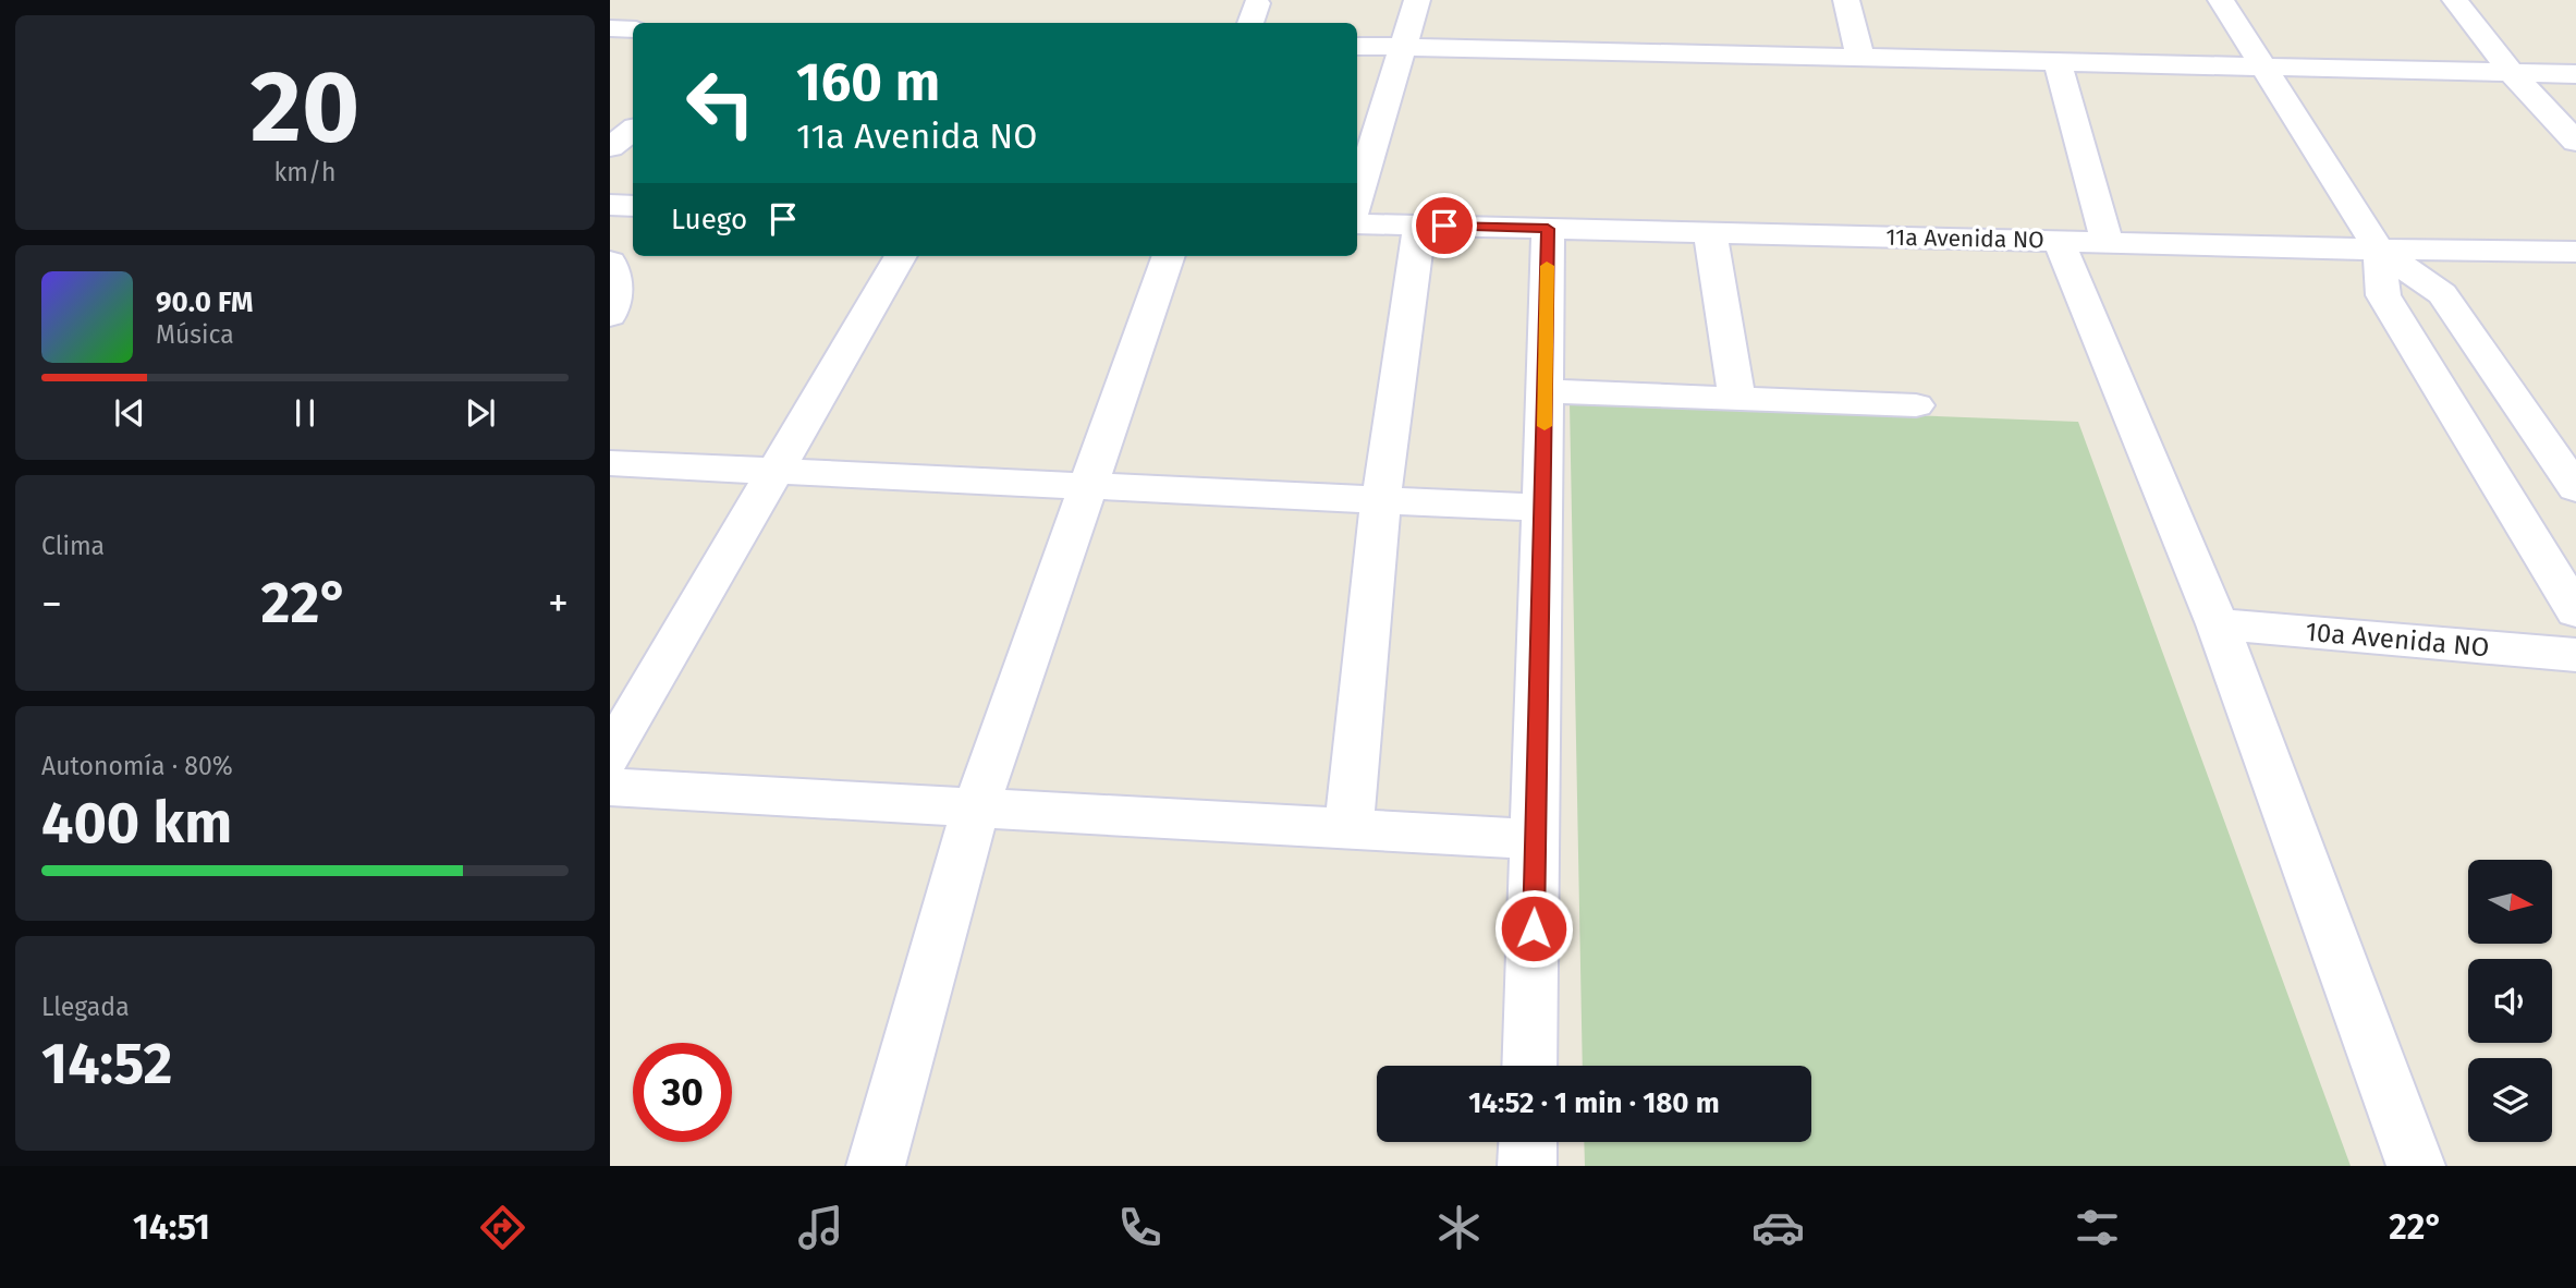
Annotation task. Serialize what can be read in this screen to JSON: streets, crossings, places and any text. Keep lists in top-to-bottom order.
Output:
{
  "streets": {
    "street": ["11a Avenida NO", "10a Avenida NO"]
  },
  "north": "right",
  "page": {
    "tile": [
      ["20", "km/h"],
      "Clima",
      ["Autonomía · 80%", "400 km"],
      ["Llegada", "14:52"]
    ],
    "turn": ["160 m", "11a Avenida NO"],
    "then": "Luego",
    "song": ["90.0 FM", "Música"],
    "heat": ["−", "22°", "+"],
    "limit": "30",
    "trip": "14:52 · 1 min · 180 m",
    "tabs": ["14:51", "22°"]
  }
}
